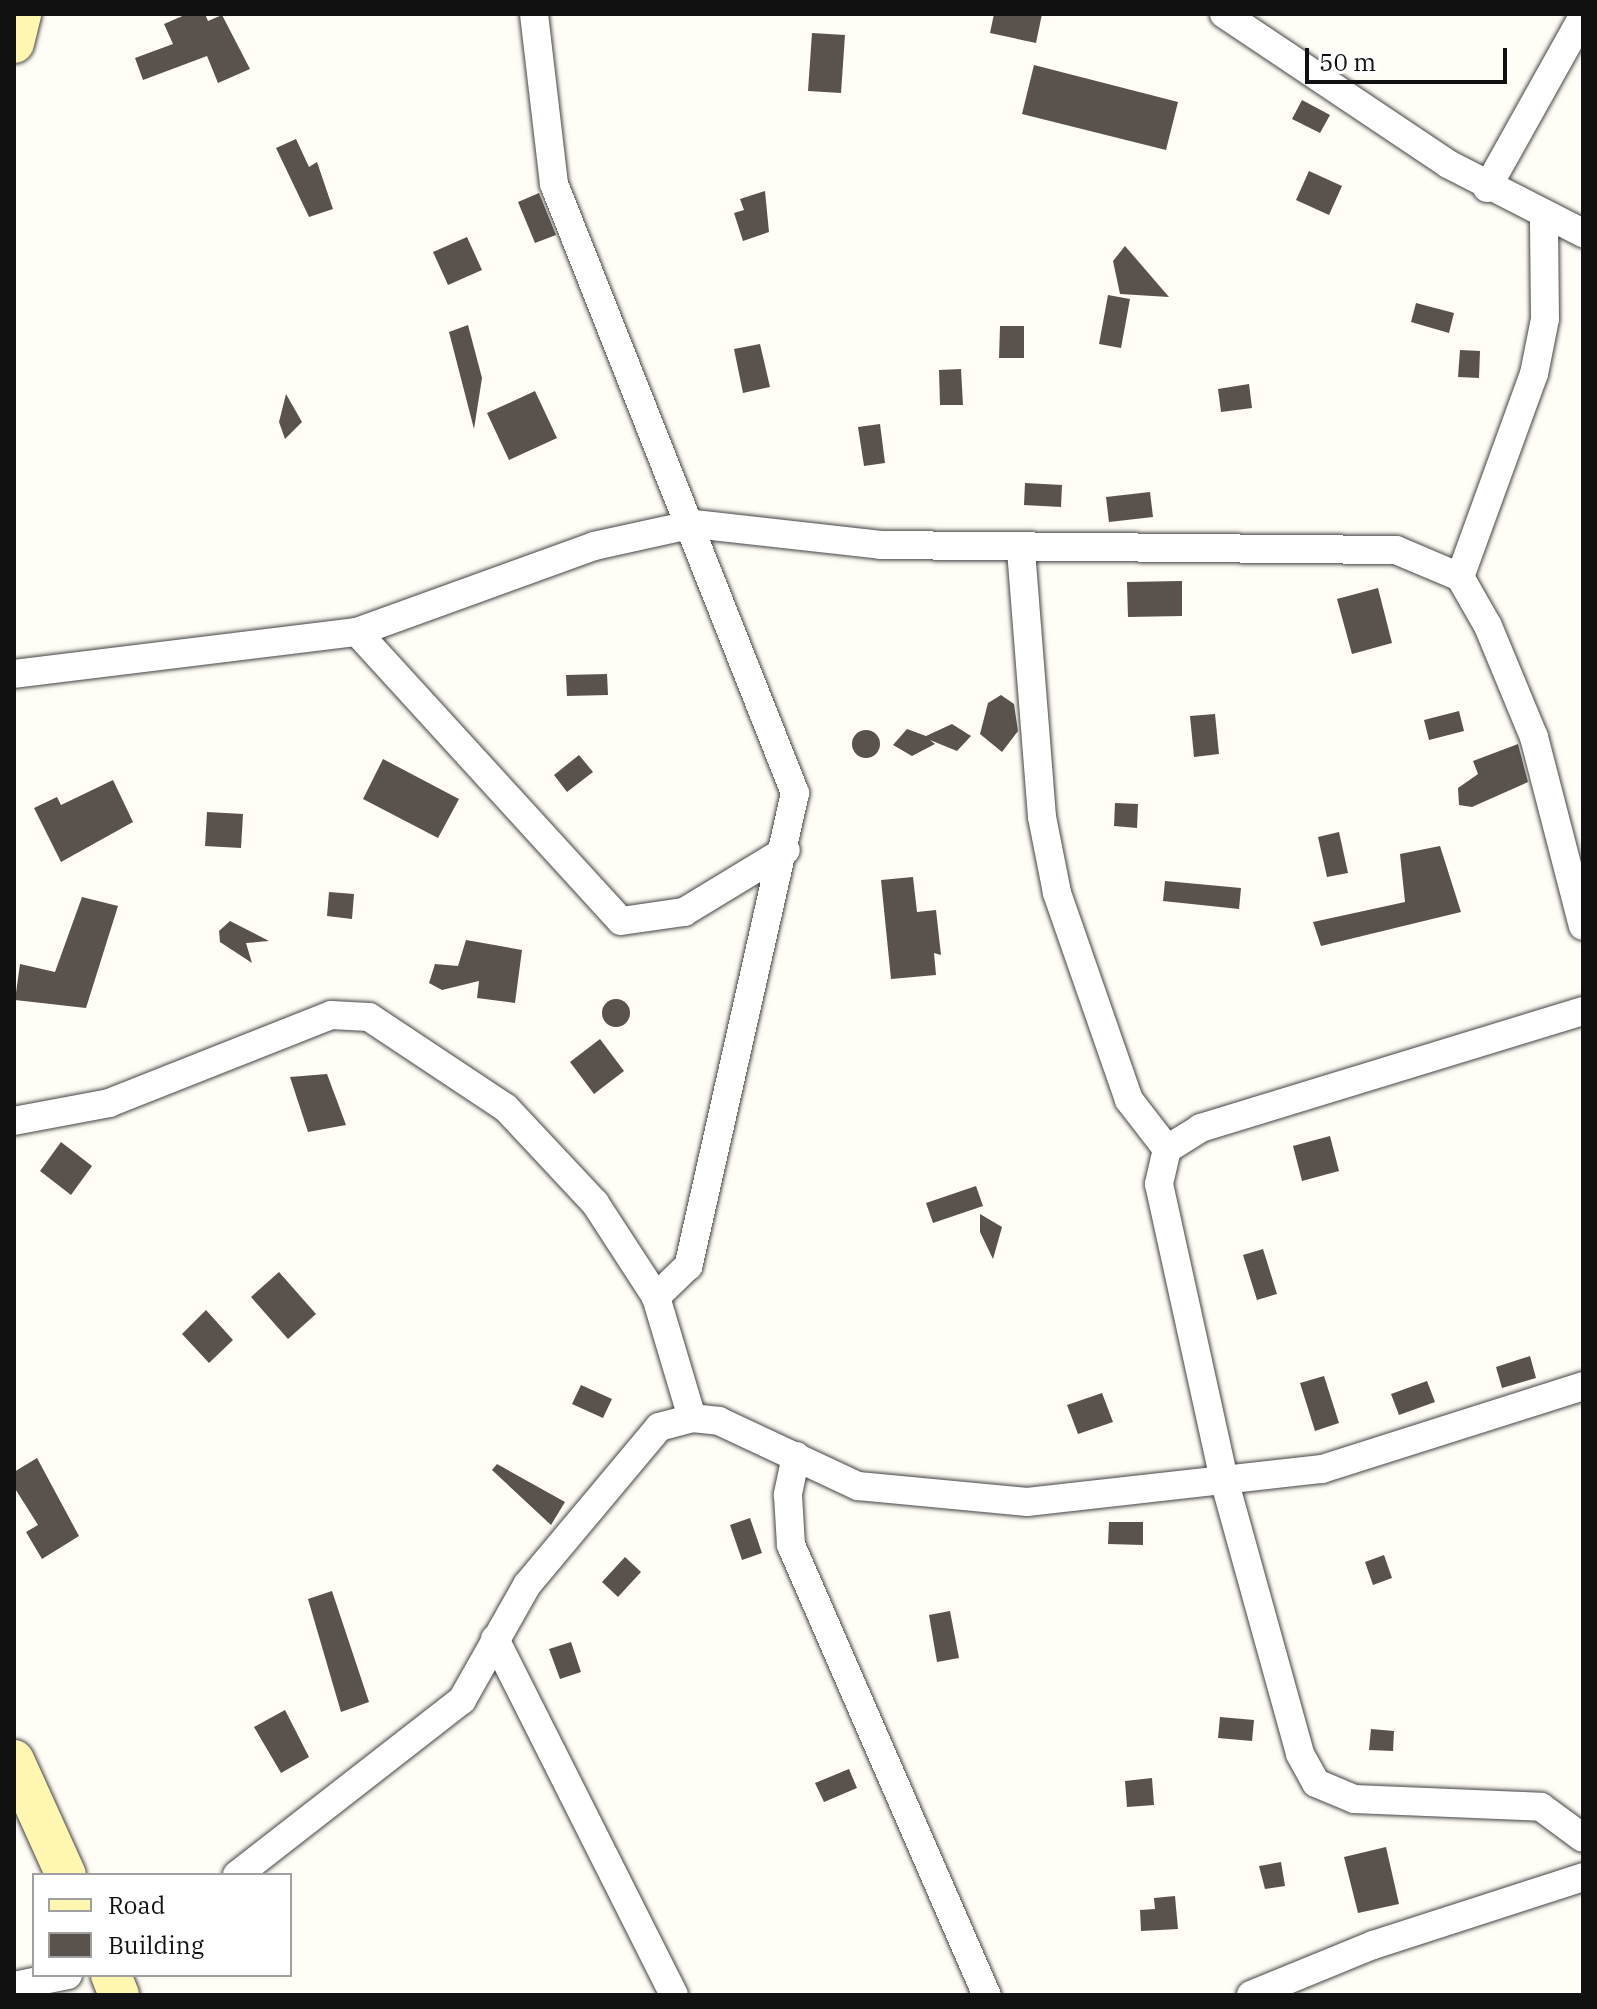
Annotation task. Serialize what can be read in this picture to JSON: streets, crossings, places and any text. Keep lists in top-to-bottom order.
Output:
{
  "legend": ["Road", "Building"],
  "scale_bar": "50 m"
}
